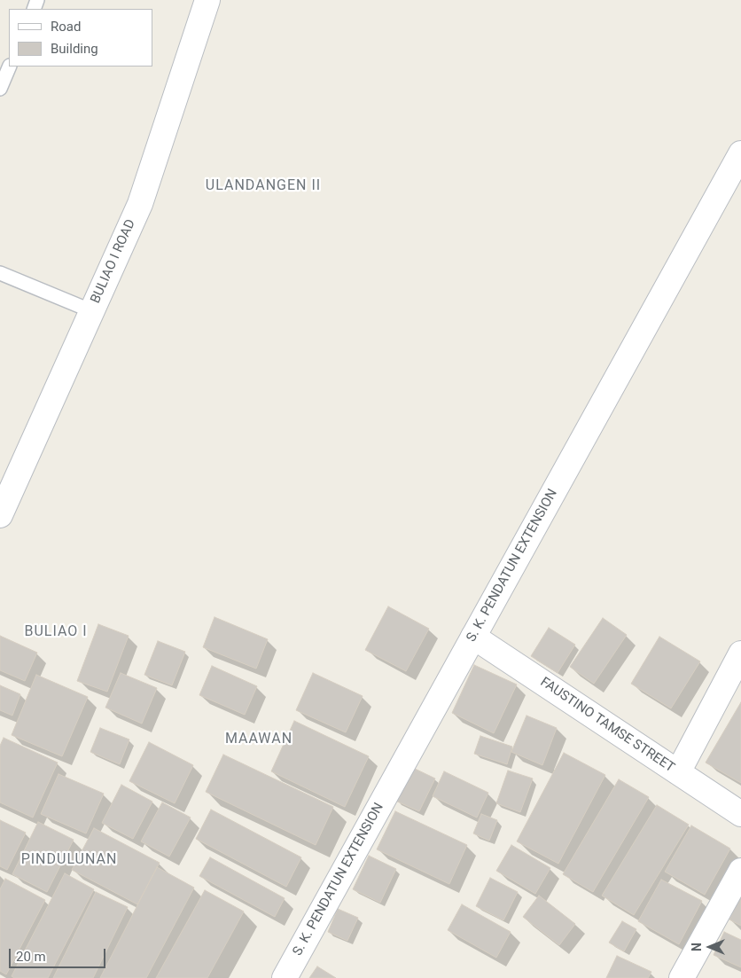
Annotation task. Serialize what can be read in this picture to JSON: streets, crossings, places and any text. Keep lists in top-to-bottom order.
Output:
{
  "streets": {
    "street": ["BULIAO I ROAD", "S. K. PENDATUN EXTENSION", "FAUSTINO TAMSE STREET"]
  },
  "crossings": [
    ["S. K. PENDATUN EXTENSION", "FAUSTINO TAMSE STREET"]
  ],
  "districts": [
    "ULANDANGEN II",
    "BULIAO I",
    "MAAWAN",
    "PINDULUNAN"
  ],
  "legend": ["Road", "Building"],
  "scale_bar": "20 m",
  "north": "left"
}
